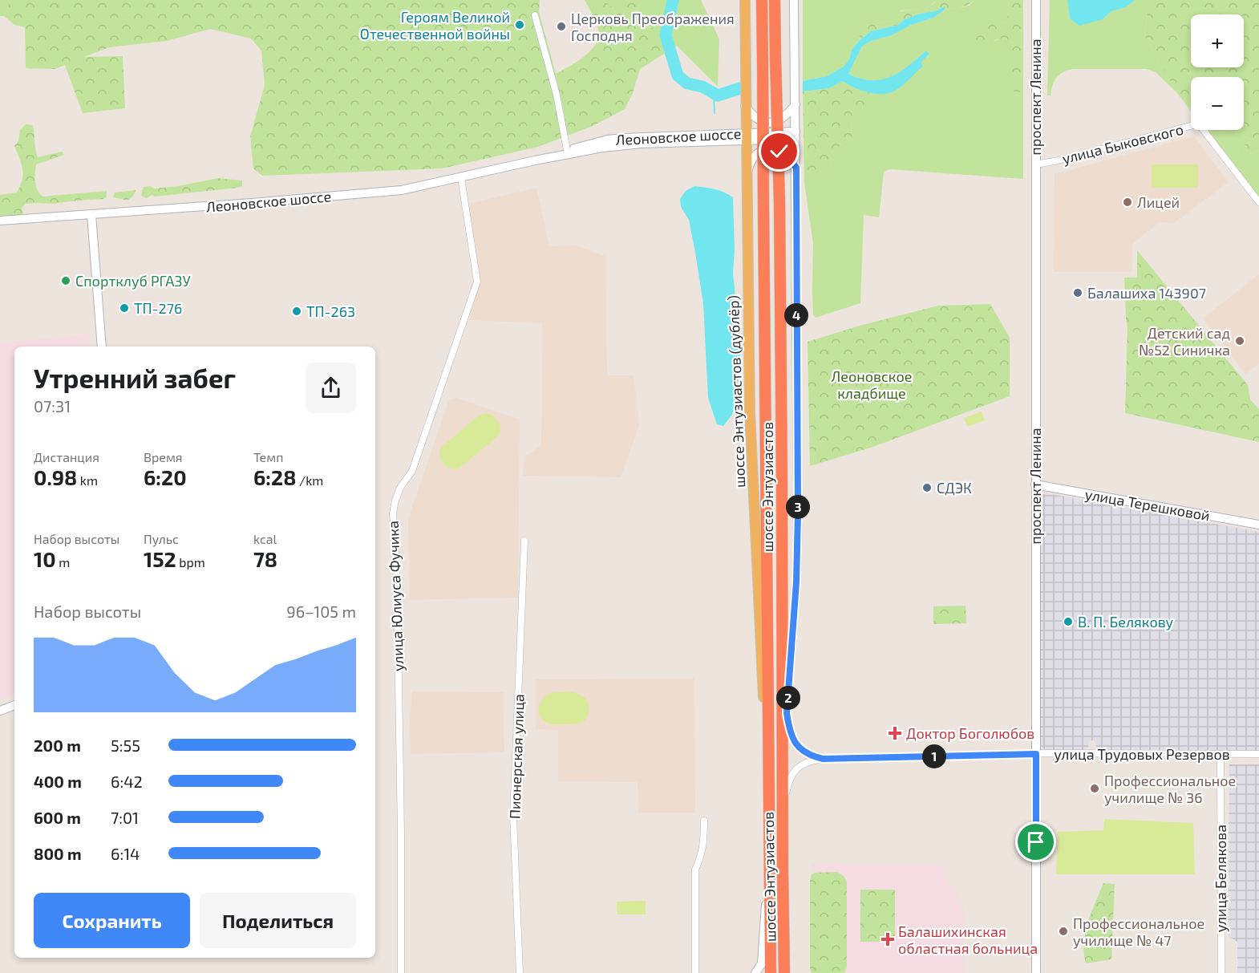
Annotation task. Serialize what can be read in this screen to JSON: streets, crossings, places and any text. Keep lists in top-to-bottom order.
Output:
{
  "streets": {
    "highway": ["шоссе Энтузиастов"],
    "main road": [
      "проспект Ленина",
      "Леоновское шоссе",
      "шоссе Энтузиастов (дублёр)",
      "улица Терешковой"
    ],
    "street": [
      "улица Быковского",
      "улица Юлиуса Фучика",
      "улица Трудовых Резервов",
      "Пионерская улица",
      "улица Белякова"
    ]
  },
  "crossings": [
    ["проспект Ленина", "улица Быковского"],
    ["проспект Ленина", "улица Терешковой"],
    ["проспект Ленина", "улица Трудовых Резервов"],
    ["Леоновское шоссе", "шоссе Энтузиастов (дублёр)"],
    ["Леоновское шоссе", "улица Юлиуса Фучика"],
    ["шоссе Энтузиастов (дублёр)", "шоссе Энтузиастов"],
    ["шоссе Энтузиастов", "улица Трудовых Резервов"],
    ["улица Трудовых Резервов", "улица Белякова"]
  ],
  "parks": ["Леоновское кладбище"],
  "places": {
    "other": [
      "Героям Великой Отечественной войны",
      "Церковь Преображения Господня",
      "Лицей",
      "Спортклуб РГАЗУ",
      "Балашиха 143907",
      "ТП-276",
      "ТП-263",
      "Детский сад №52 Синичка",
      "СДЭК",
      "В. П. Белякову",
      "Профессиональное училище № 36",
      "Профессиональное училище № 47"
    ],
    "health": ["Доктор Боголюбов", "Балашихинская областная больница"]
  },
  "page": {
    "map_buttons": ["+", "−"],
    "pins": [
      "4",
      "3",
      "2",
      "1"
    ],
    "heading": ["Утренний забег", "07:31"],
    "stats": [
      ["Дистанция", "0.98 km"],
      ["Время", "6:20"],
      ["Темп", "6:28 /km"],
      ["Набор высоты", "10 m"],
      ["Пульс", "152 bpm"],
      ["kcal", "78"]
    ],
    "chart": ["Набор высоты", "96–105 m"],
    "list": [
      {
        "name": "200 m",
        "note": "5:55"
      },
      {
        "name": "400 m",
        "note": "6:42"
      },
      {
        "name": "600 m",
        "note": "7:01"
      },
      {
        "name": "800 m",
        "note": "6:14"
      }
    ],
    "buttons": ["Сохранить", "Поделиться"]
  }
}
